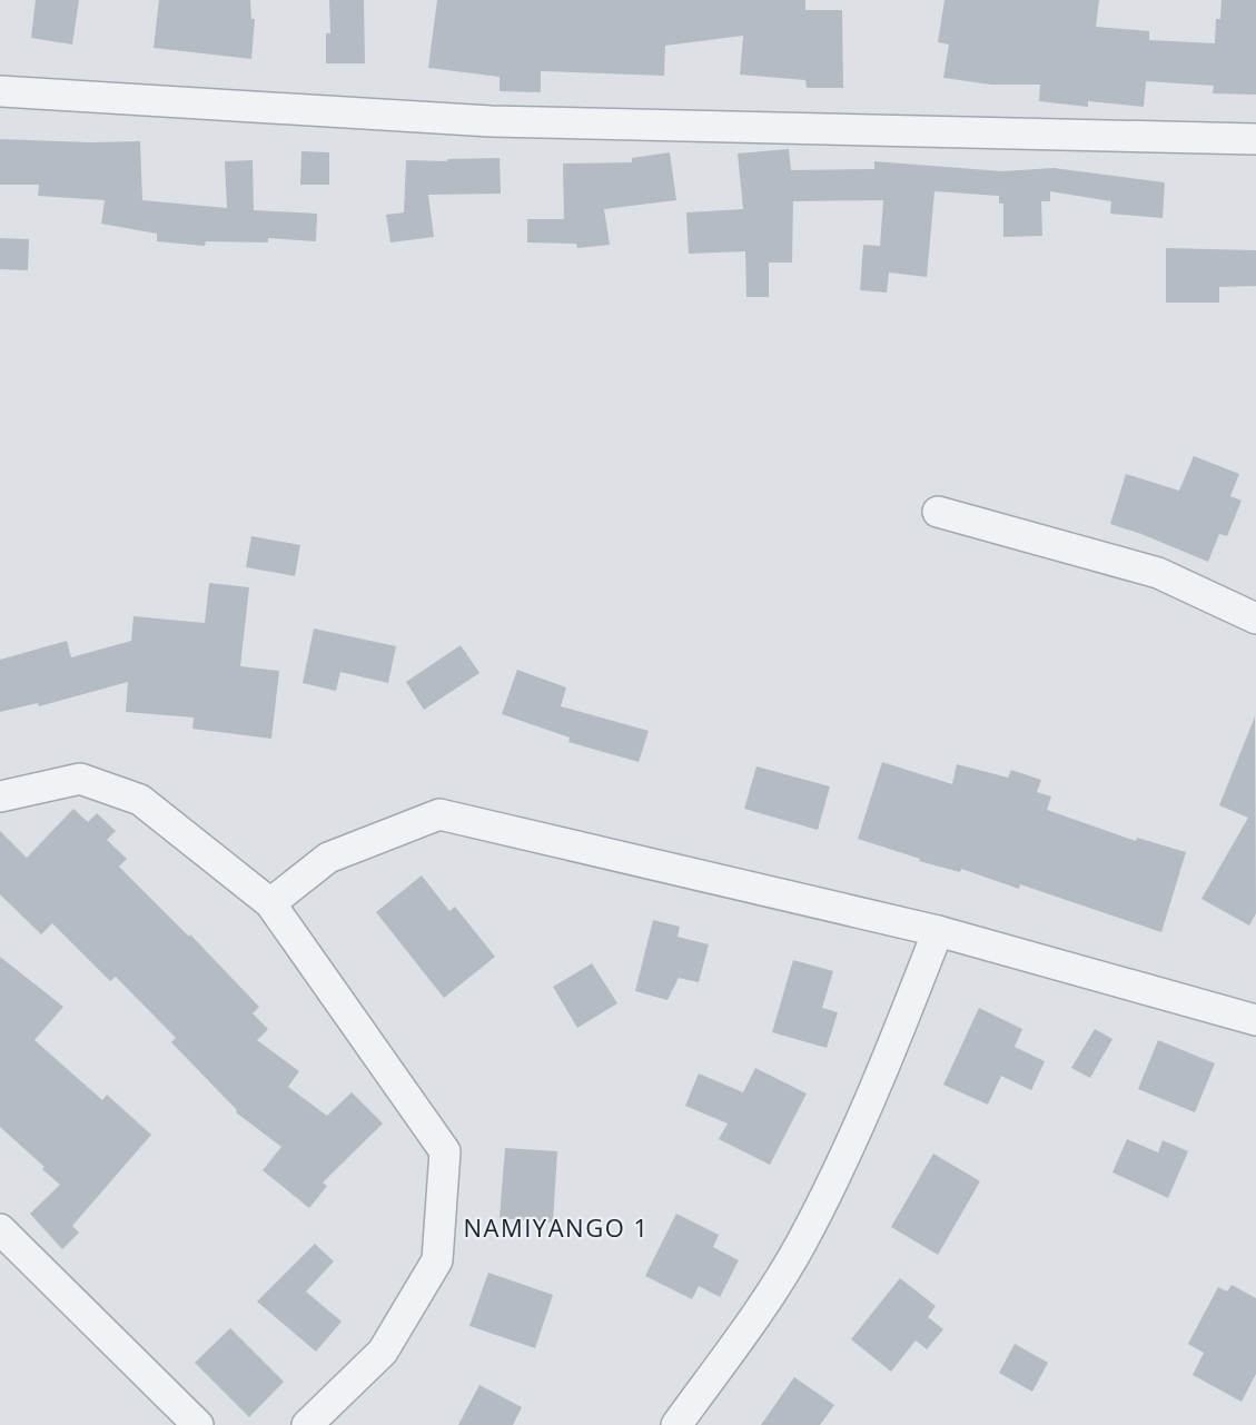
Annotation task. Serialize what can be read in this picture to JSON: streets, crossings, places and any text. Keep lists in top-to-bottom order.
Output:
{
  "districts": ["NAMIYANGO 1"]
}
